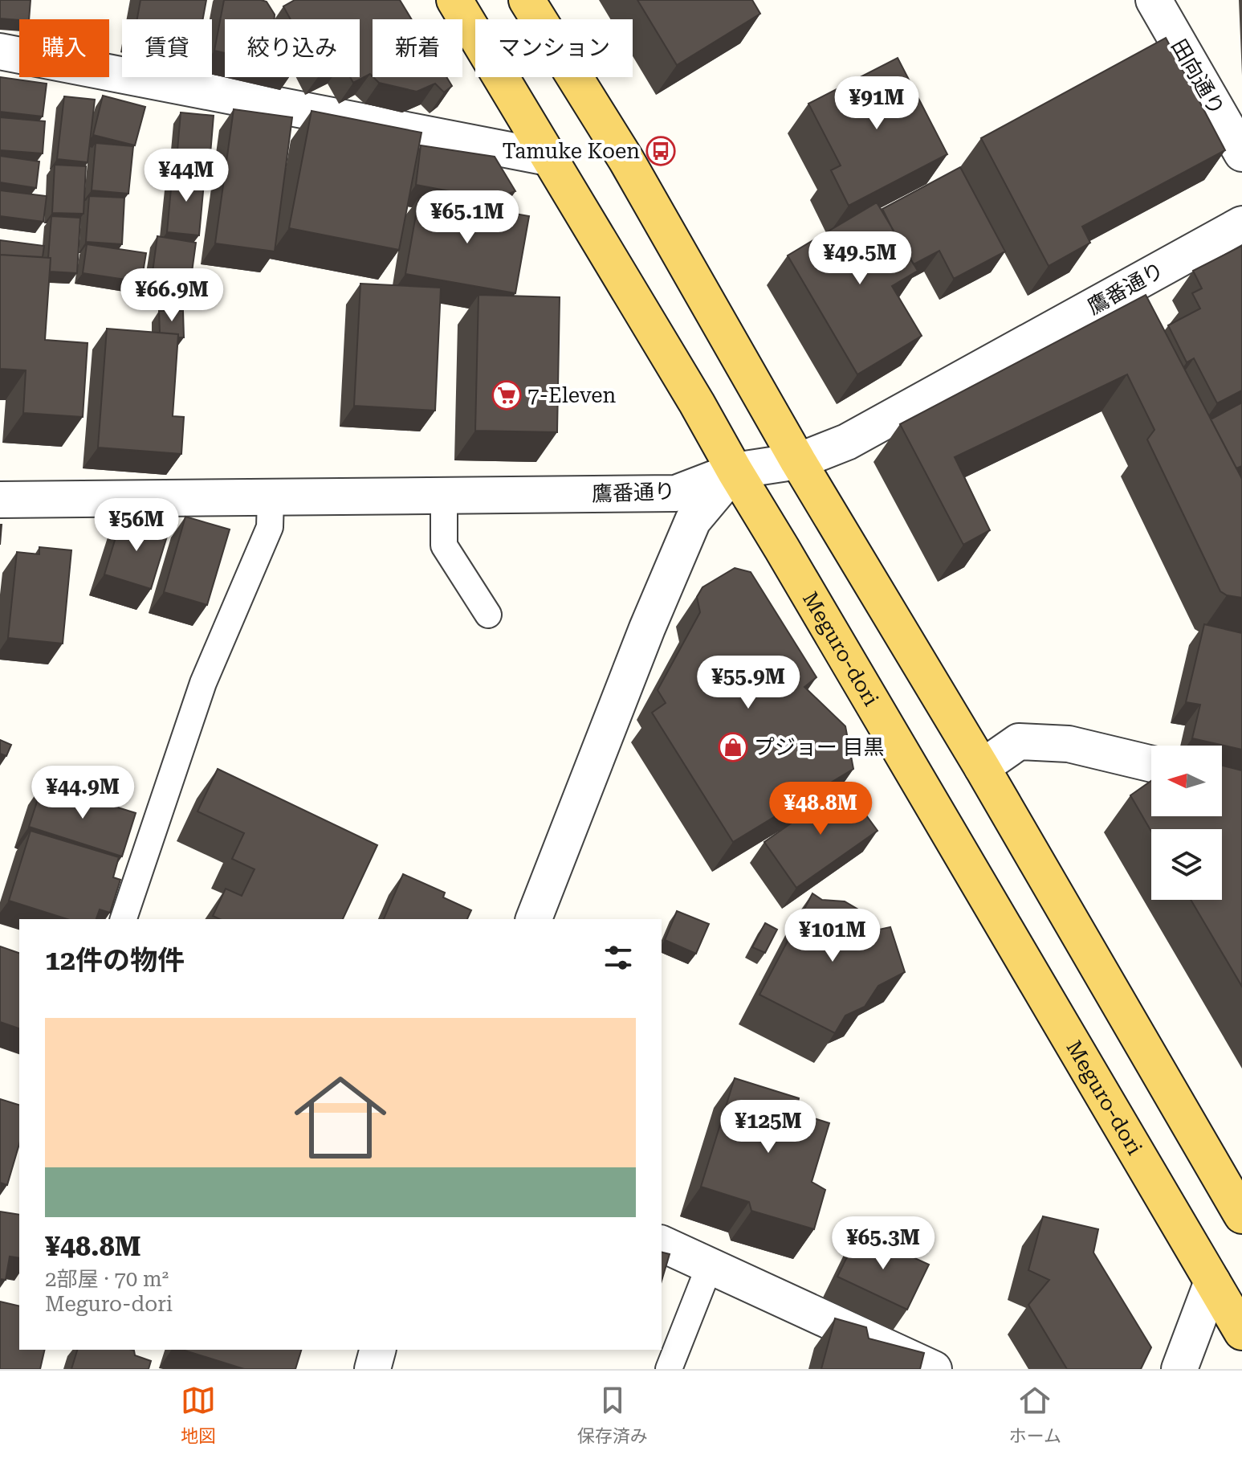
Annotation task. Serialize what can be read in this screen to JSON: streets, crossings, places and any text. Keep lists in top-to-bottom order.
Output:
{
  "streets": {
    "main road": ["Meguro-dori"],
    "street": ["田向通り", "鷹番通り"]
  },
  "crossings": [
    ["鷹番通り", "Meguro-dori"]
  ],
  "places": {
    "bus stop": ["Tamuke Koen"],
    "supermarket": ["7-Eleven"],
    "shop": ["プジョー 目黒"]
  },
  "north": "left",
  "page": {
    "chip": [
      "購入",
      "賃貸",
      "絞り込み",
      "新着",
      "マンション"
    ],
    "price": [
      "¥91M",
      "¥44M",
      "¥65.1M",
      "¥49.5M",
      "¥66.9M",
      "¥56M",
      "¥55.9M",
      "¥44.9M",
      "¥48.8M",
      "¥101M",
      "¥125M",
      "¥65.3M"
    ],
    "heading": "12件の物件",
    "list": [
      {
        "name": "¥48.8M",
        "note": "2部屋 · 70 m² · Meguro-dori"
      }
    ],
    "tabs": ["地図", "保存済み", "ホーム"]
  }
}
